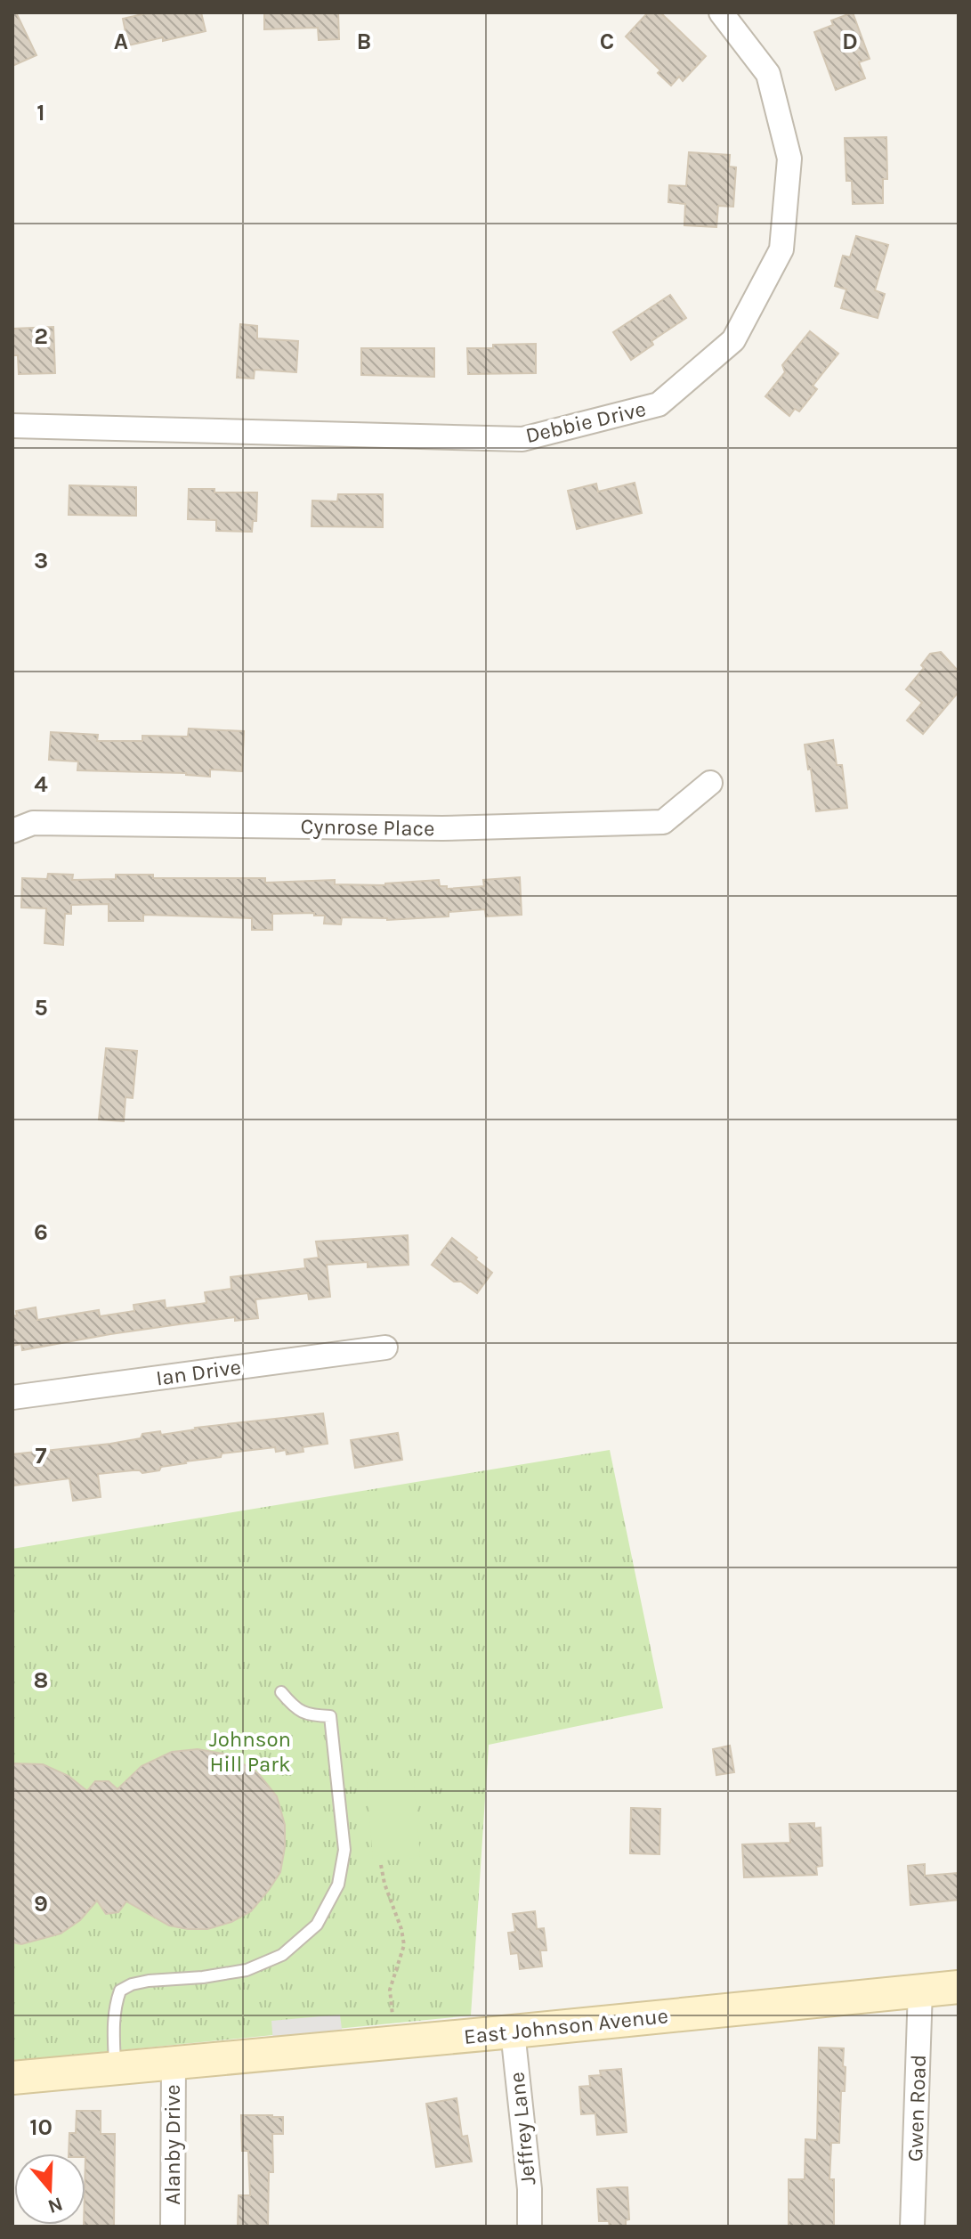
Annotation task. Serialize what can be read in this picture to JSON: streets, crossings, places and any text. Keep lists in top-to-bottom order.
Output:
{
  "streets": {
    "street": [
      "Debbie Drive",
      "Cynrose Place",
      "Ian Drive",
      "East Johnson Avenue",
      "Gwen Road",
      "Jeffrey Lane",
      "Alanby Drive"
    ]
  },
  "crossings": [
    ["East Johnson Avenue", "Gwen Road"],
    ["East Johnson Avenue", "Jeffrey Lane"],
    ["East Johnson Avenue", "Alanby Drive"]
  ],
  "parks": ["Johnson Hill Park"],
  "north": "bottom",
  "grid": {
    "columns": [
      "A",
      "B",
      "C",
      "D"
    ],
    "rows": [
      "1",
      "2",
      "3",
      "4",
      "5",
      "6",
      "7",
      "8",
      "9",
      "10"
    ]
  }
}
